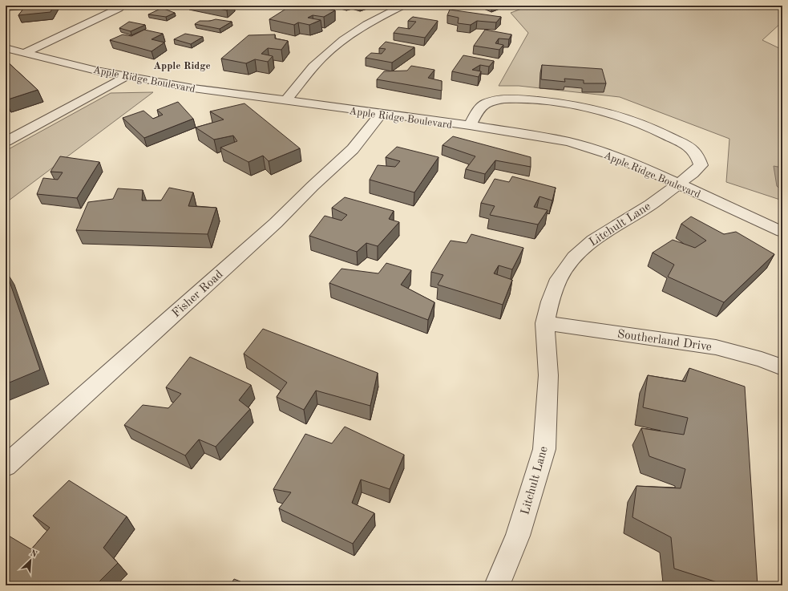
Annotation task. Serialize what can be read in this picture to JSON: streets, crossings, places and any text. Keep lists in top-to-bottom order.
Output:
{
  "streets": {
    "street": [
      "Apple Ridge Boulevard",
      "Litchult Lane",
      "Fisher Road",
      "Southerland Drive"
    ]
  },
  "crossings": [
    ["Apple Ridge Boulevard", "Litchult Lane"],
    ["Apple Ridge Boulevard", "Fisher Road"],
    ["Litchult Lane", "Southerland Drive"]
  ],
  "districts": ["Apple Ridge"],
  "north": "top right"
}
